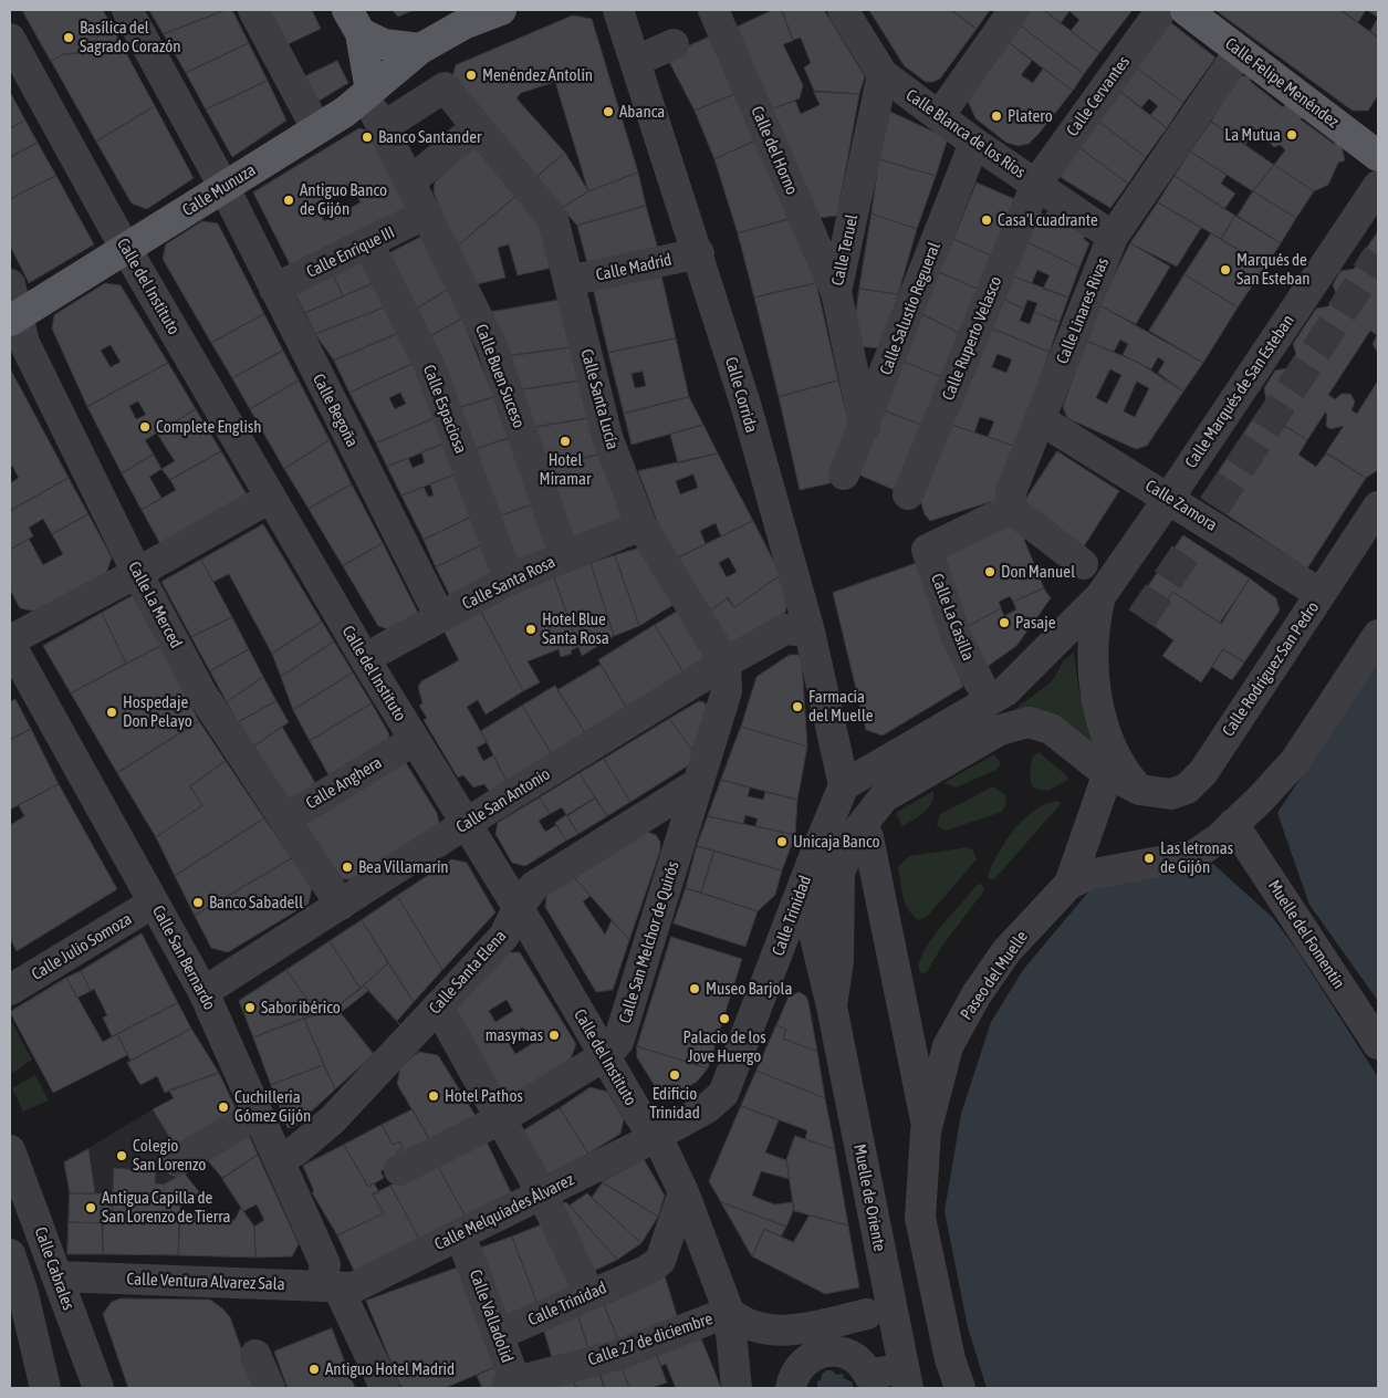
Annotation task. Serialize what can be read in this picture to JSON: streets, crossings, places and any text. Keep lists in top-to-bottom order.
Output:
{
  "streets": {
    "main road": ["Calle Felipe Menéndez", "Calle Munuza"],
    "street": [
      "Calle Cervantes",
      "Calle Blanca de los Ríos",
      "Calle del Horno",
      "Calle Teruel",
      "Calle Enrique III",
      "Calle Madrid",
      "Calle del Instituto",
      "Calle Salustio Regueral",
      "Calle Linares Rivas",
      "Calle Ruperto Velasco",
      "Calle Buen Suceso",
      "Calle Marqués de San Esteban",
      "Calle Corrida",
      "Calle Santa Lucía",
      "Calle Espaciosa",
      "Calle Begoña",
      "Calle Zamora",
      "Calle Santa Rosa",
      "Calle La Merced",
      "Calle La Casilla",
      "Calle Rodríguez San Pedro",
      "Calle Anghera",
      "Calle San Antonio",
      "Calle Trinidad",
      "Muelle del Fomentín",
      "Calle San Melchor de Quirós",
      "Calle Julio Somoza",
      "Calle San Bernardo",
      "Calle Santa Elena",
      "Paseo del Muelle",
      "Muelle de Oriente",
      "Calle Melquiades Álvarez",
      "Calle Cabrales",
      "Calle Ventura Alvarez Sala",
      "Calle Valladolid",
      "Calle 27 de diciembre"
    ]
  },
  "crossings": [
    ["Calle Felipe Menéndez", "Calle Linares Rivas"],
    ["Calle Cervantes", "Calle Blanca de los Ríos"],
    ["Calle Cervantes", "Calle Ruperto Velasco"],
    ["Calle Blanca de los Ríos", "Calle Teruel"],
    ["Calle Blanca de los Ríos", "Calle Salustio Regueral"],
    ["Calle Blanca de los Ríos", "Calle Linares Rivas"],
    ["Calle Blanca de los Ríos", "Calle Ruperto Velasco"],
    ["Calle del Horno", "Calle Teruel"],
    ["Calle Munuza", "Calle del Instituto"],
    ["Calle Munuza", "Calle Buen Suceso"],
    ["Calle Munuza", "Calle Santa Lucía"],
    ["Calle Munuza", "Calle Begoña"],
    ["Calle Munuza", "Calle La Merced"],
    ["Calle Teruel", "Calle Salustio Regueral"],
    ["Calle Enrique III", "Calle Buen Suceso"],
    ["Calle Enrique III", "Calle Santa Lucía"],
    ["Calle Enrique III", "Calle Espaciosa"],
    ["Calle Enrique III", "Calle Begoña"],
    ["Calle Madrid", "Calle Corrida"],
    ["Calle Madrid", "Calle Santa Lucía"],
    ["Calle del Instituto", "Calle San Antonio"],
    ["Calle del Instituto", "Calle Trinidad"],
    ["Calle del Instituto", "Calle San Melchor de Quirós"],
    ["Calle del Instituto", "Calle Santa Elena"],
    ["Calle del Instituto", "Calle Melquiades Álvarez"],
    ["Calle del Instituto", "Calle 27 de diciembre"],
    ["Calle Linares Rivas", "Calle Zamora"],
    ["Calle Linares Rivas", "Calle La Casilla"],
    ["Calle Buen Suceso", "Calle Santa Lucía"],
    ["Calle Buen Suceso", "Calle Santa Rosa"],
    ["Calle Marqués de San Esteban", "Calle Corrida"],
    ["Calle Marqués de San Esteban", "Calle Zamora"],
    ["Calle Marqués de San Esteban", "Calle Rodríguez San Pedro"],
    ["Calle Marqués de San Esteban", "Calle Trinidad"],
    ["Calle Marqués de San Esteban", "Muelle de Oriente"],
    ["Calle Corrida", "Calle San Antonio"],
    ["Calle Corrida", "Calle Trinidad"],
    ["Calle Santa Lucía", "Calle Santa Rosa"],
    ["Calle Santa Lucía", "Calle San Antonio"],
    ["Calle Santa Lucía", "Calle San Melchor de Quirós"],
    ["Calle Espaciosa", "Calle Santa Rosa"],
    ["Calle Begoña", "Calle Santa Rosa"],
    ["Calle Zamora", "Calle Rodríguez San Pedro"],
    ["Calle La Merced", "Calle Anghera"],
    ["Calle La Merced", "Calle San Antonio"],
    ["Calle Rodríguez San Pedro", "Muelle de Oriente"],
    ["Calle San Antonio", "Calle San Melchor de Quirós"],
    ["Calle San Antonio", "Calle San Bernardo"],
    ["Calle Trinidad", "Muelle de Oriente"],
    ["Calle Trinidad", "Calle Melquiades Álvarez"],
    ["Calle Trinidad", "Calle Valladolid"],
    ["Muelle del Fomentín", "Paseo del Muelle"],
    ["Calle San Melchor de Quirós", "Calle Santa Elena"],
    ["Calle Julio Somoza", "Calle San Bernardo"],
    ["Calle San Bernardo", "Calle Santa Elena"],
    ["Calle San Bernardo", "Calle Melquiades Álvarez"],
    ["Calle San Bernardo", "Calle Ventura Alvarez Sala"],
    ["Calle Melquiades Álvarez", "Calle Ventura Alvarez Sala"],
    ["Calle Cabrales", "Calle Ventura Alvarez Sala"],
    ["Calle Valladolid", "Calle 27 de diciembre"]
  ],
  "places": [
    "Basílica del Sagrado Corazón",
    "Menéndez Antolín",
    "Abanca",
    "Platero",
    "La Mutua",
    "Banco Santander",
    "Antiguo Banco de Gijón",
    "Casa'l cuadrante",
    "Marqués de San Esteban",
    "Complete English",
    "Hotel Miramar",
    "Don Manuel",
    "Pasaje",
    "Hotel Blue Santa Rosa",
    "Farmacia del Muelle",
    "Hospedaje Don Pelayo",
    "Unicaja Banco",
    "Las letronas de Gijón",
    "Bea Villamarín",
    "Banco Sabadell",
    "Museo Barjola",
    "Sabor ibérico",
    "Palacio de los Jove Huergo",
    "masymas",
    "Edificio Trinidad",
    "Hotel Pathos",
    "Cuchilleria Gómez Gijón",
    "Colegio San Lorenzo",
    "Antigua Capilla de San Lorenzo de Tierra",
    "Antiguo Hotel Madrid"
  ]
}
